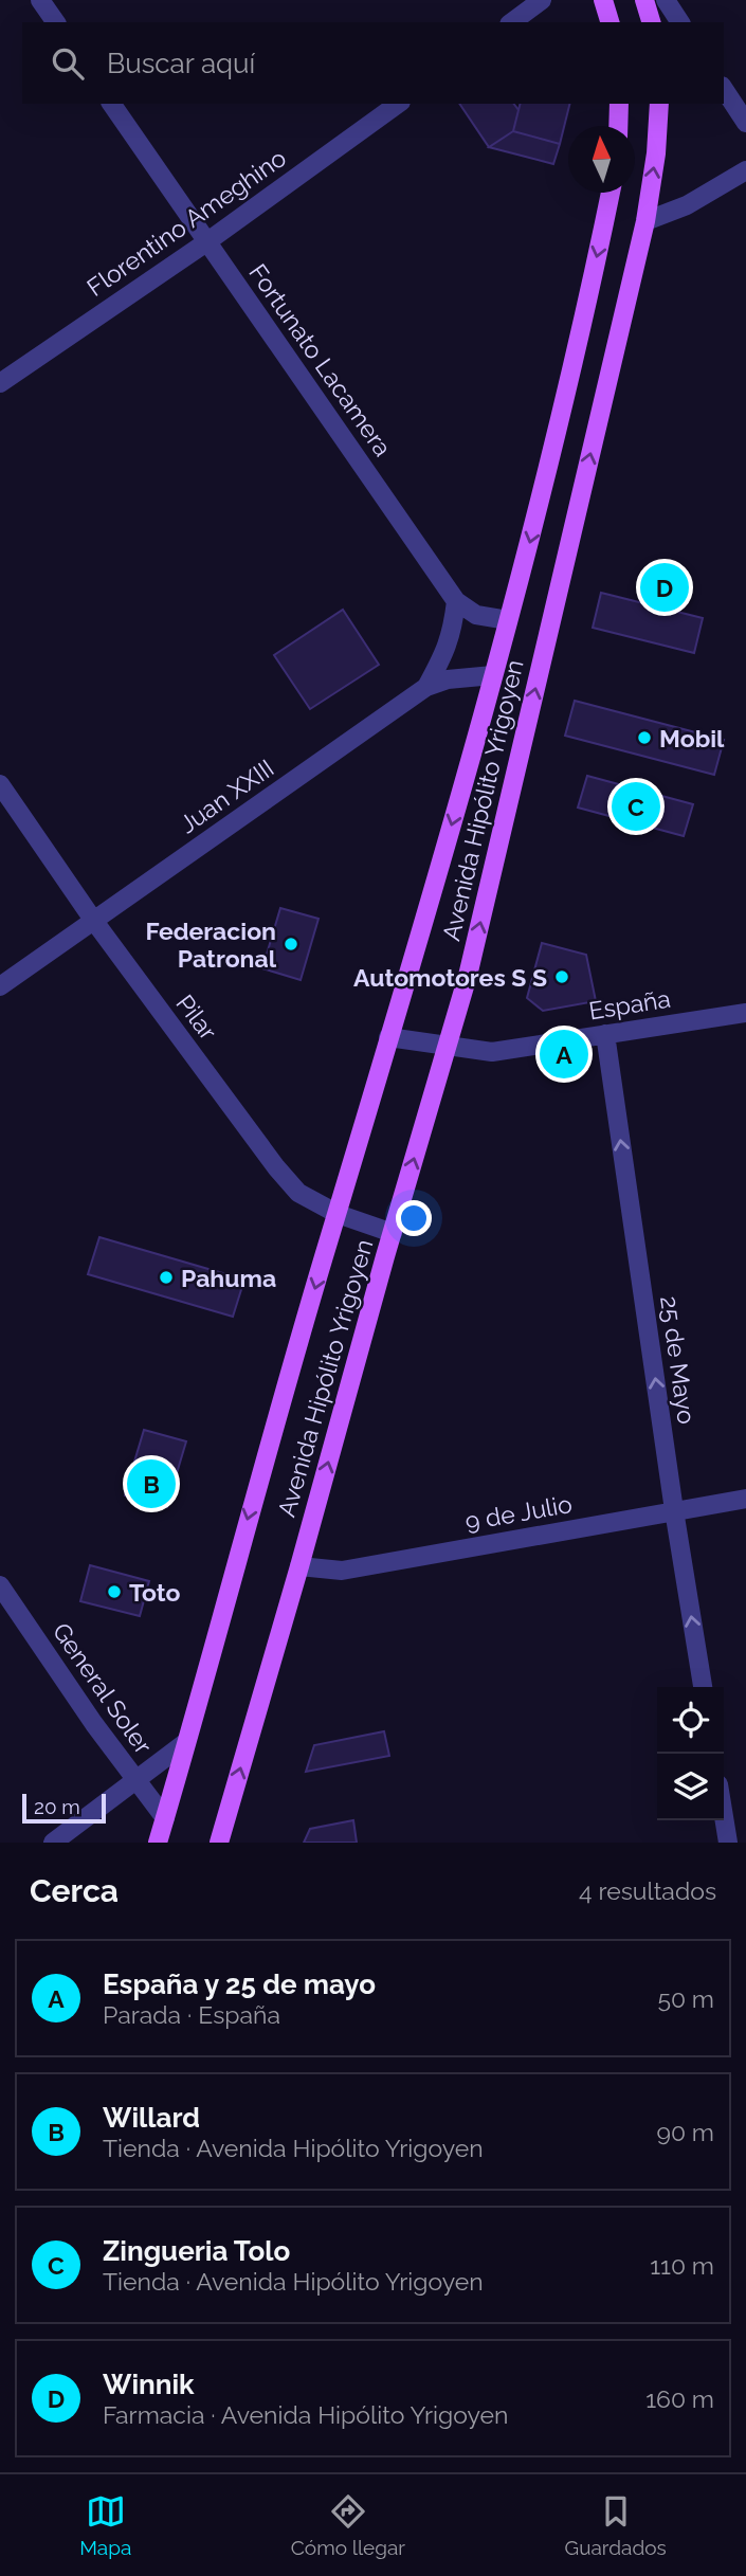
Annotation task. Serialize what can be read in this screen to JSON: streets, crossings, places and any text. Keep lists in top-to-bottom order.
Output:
{
  "streets": {
    "main road": ["Avenida Hipólito Yrigoyen"],
    "street": [
      "Florentino Ameghino",
      "Fortunato Lacamera",
      "Juan XXIII",
      "España",
      "Pilar",
      "25 de Mayo",
      "9 de Julio",
      "General Soler"
    ]
  },
  "crossings": [
    ["Florentino Ameghino", "Fortunato Lacamera"],
    ["Fortunato Lacamera", "Avenida Hipólito Yrigoyen"],
    ["Juan XXIII", "Avenida Hipólito Yrigoyen"],
    ["Juan XXIII", "Pilar"],
    ["Avenida Hipólito Yrigoyen", "España"],
    ["Avenida Hipólito Yrigoyen", "Pilar"],
    ["Avenida Hipólito Yrigoyen", "9 de Julio"],
    ["Avenida Hipólito Yrigoyen", "General Soler"],
    ["España", "25 de Mayo"],
    ["25 de Mayo", "9 de Julio"]
  ],
  "one_way": ["25 de Mayo"],
  "places": [
    "Mobil",
    "Federacion Patronal",
    "Automotores S S",
    "Pahuma",
    "Toto"
  ],
  "scale_bar": "20 m",
  "north": "top",
  "page": {
    "search": "Buscar aquí",
    "pins": [
      "D",
      "C",
      "A",
      "B"
    ],
    "scale": "20 m",
    "heading": ["Cerca", "4 resultados"],
    "list": [
      {
        "mark": "A",
        "name": "España y 25 de mayo",
        "note": "Parada · España",
        "value": "50 m"
      },
      {
        "mark": "B",
        "name": "Willard",
        "note": "Tienda · Avenida Hipólito Yrigoyen",
        "value": "90 m"
      },
      {
        "mark": "C",
        "name": "Zingueria Tolo",
        "note": "Tienda · Avenida Hipólito Yrigoyen",
        "value": "110 m"
      },
      {
        "mark": "D",
        "name": "Winnik",
        "note": "Farmacia · Avenida Hipólito Yrigoyen",
        "value": "160 m"
      }
    ],
    "nav": ["Mapa", "Cómo llegar", "Guardados"]
  }
}
